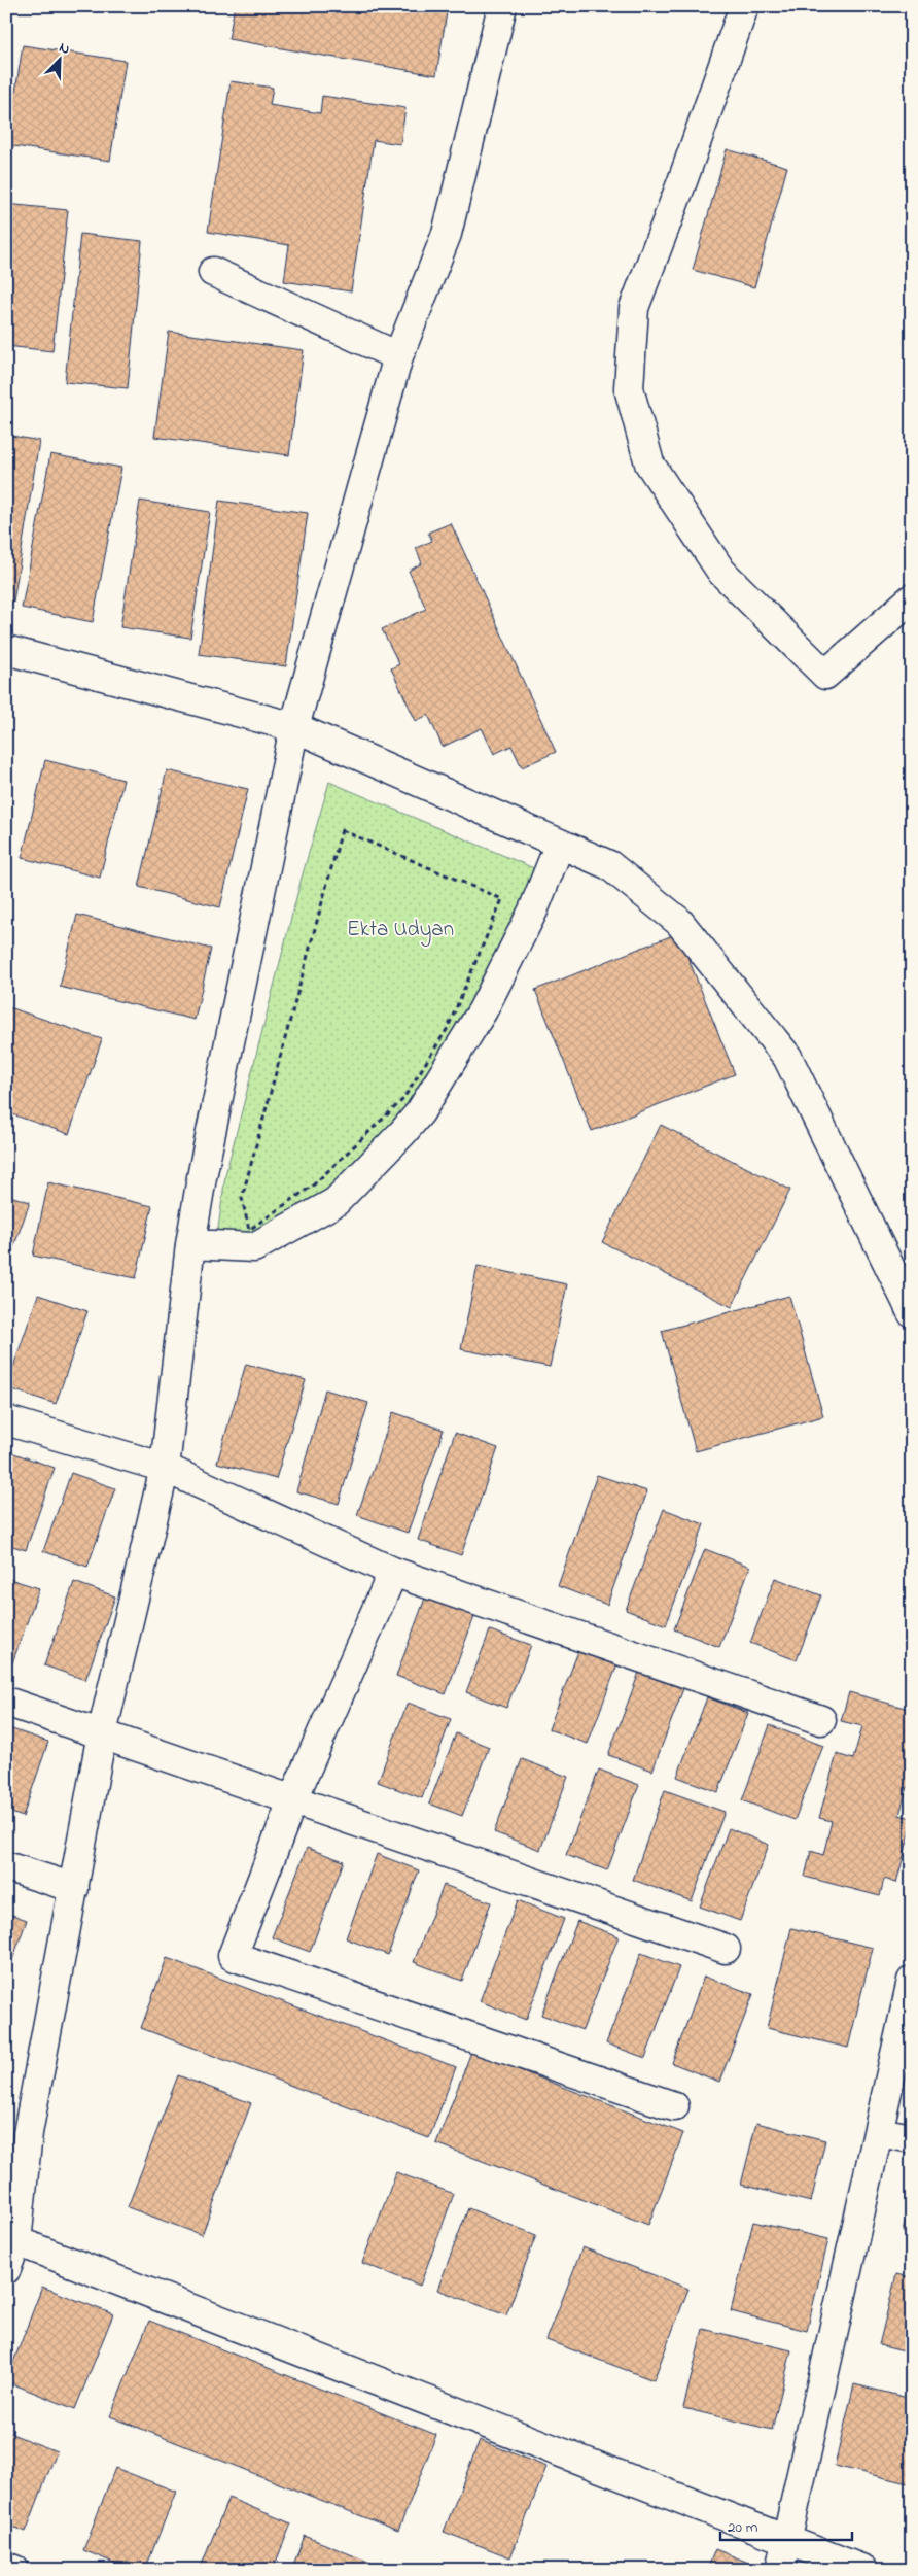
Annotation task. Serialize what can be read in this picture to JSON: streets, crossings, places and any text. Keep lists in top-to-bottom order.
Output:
{
  "parks": ["Ekta Udyan"],
  "scale_bar": "20 m",
  "north": "top right"
}
